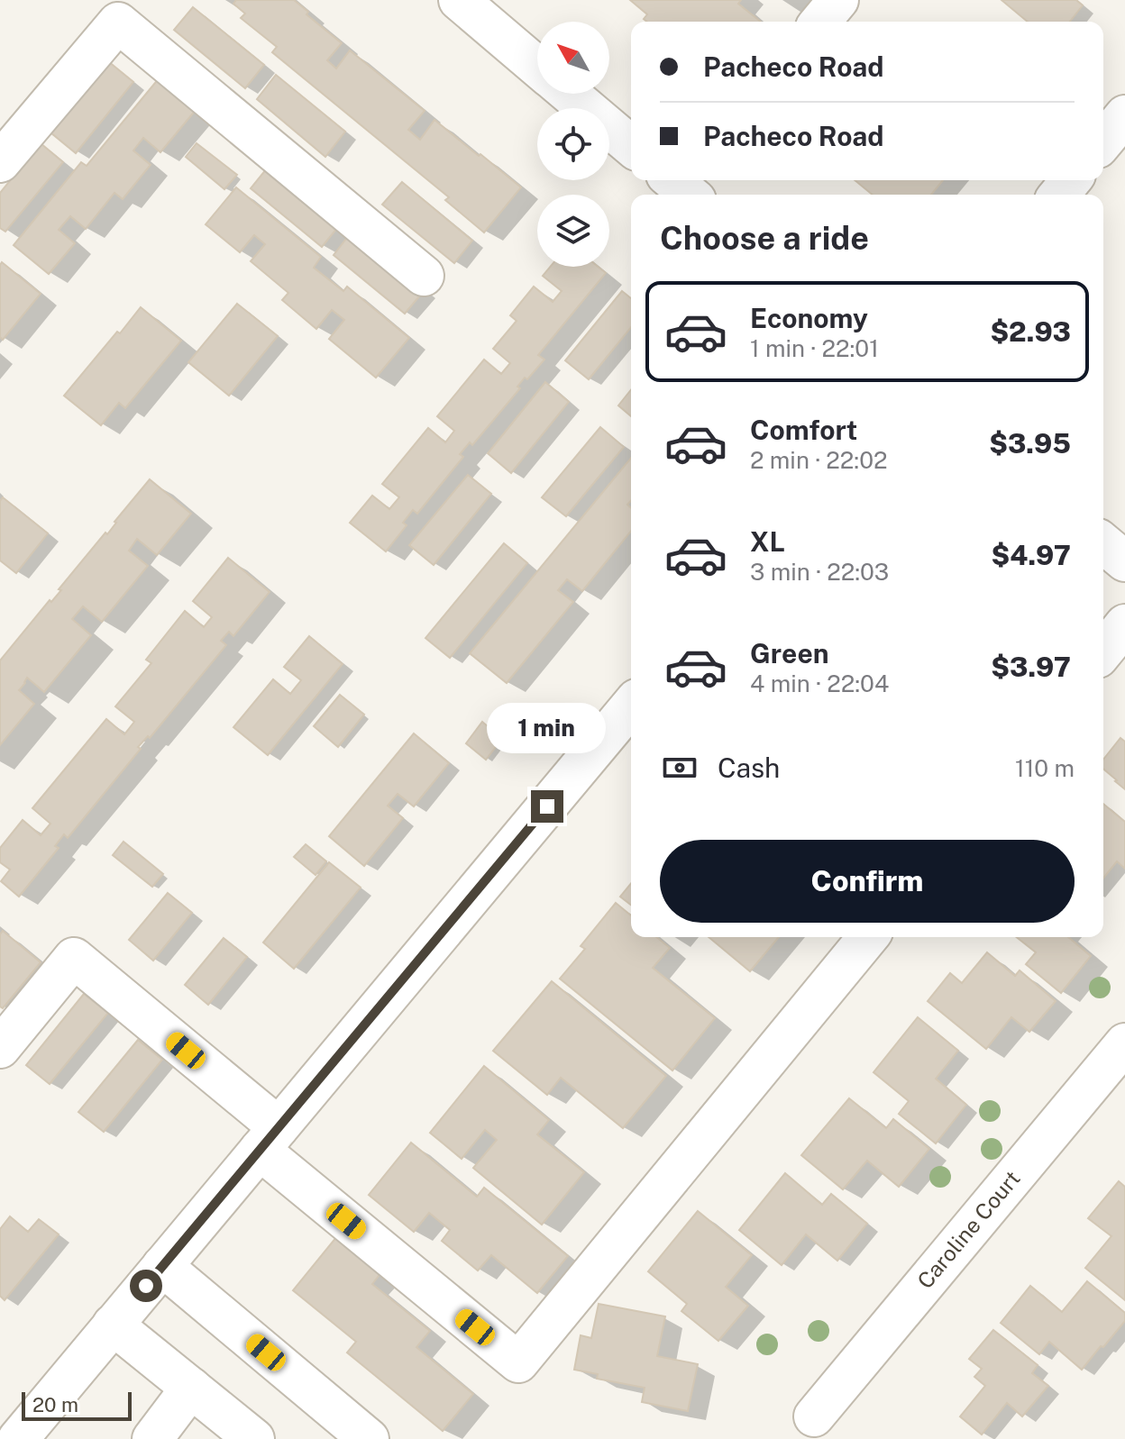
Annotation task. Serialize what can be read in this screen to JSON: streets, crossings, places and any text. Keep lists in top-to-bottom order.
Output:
{
  "streets": {
    "street": ["Caroline Court"]
  },
  "scale_bar": "20 m",
  "north": "top left",
  "page": {
    "banner": ["Pacheco Road", "Pacheco Road"],
    "heading": "Choose a ride",
    "list": [
      {
        "name": "Economy",
        "note": "1 min · 22:01",
        "value": "$2.93"
      },
      {
        "name": "Comfort",
        "note": "2 min · 22:02",
        "value": "$3.95"
      },
      {
        "name": "XL",
        "note": "3 min · 22:03",
        "value": "$4.97"
      },
      {
        "name": "Green",
        "note": "4 min · 22:04",
        "value": "$3.97"
      }
    ],
    "bubble": "1 min",
    "pay": ["Cash", "110 m"],
    "buttons": "Confirm",
    "scale": "20 m"
  }
}
